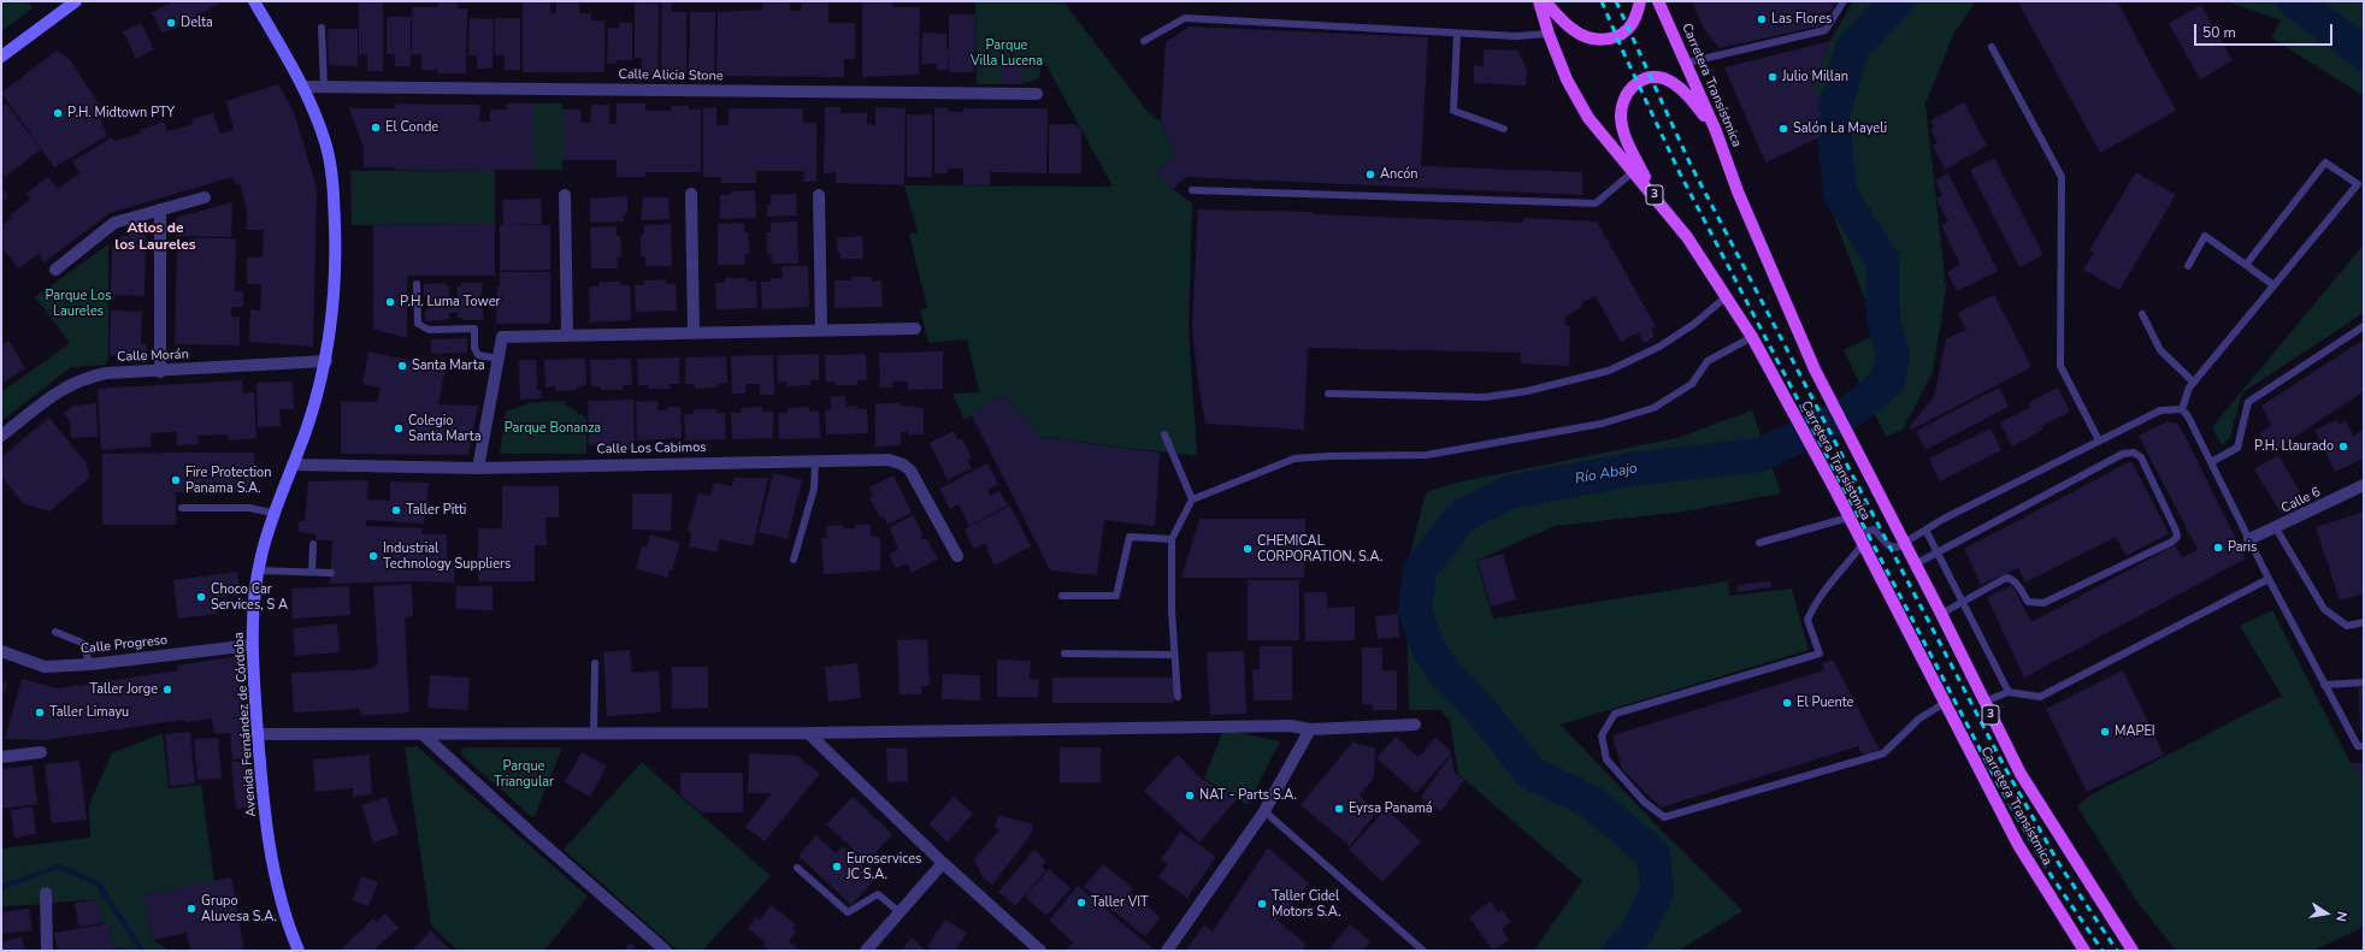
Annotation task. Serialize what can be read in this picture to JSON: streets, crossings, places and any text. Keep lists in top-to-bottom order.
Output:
{
  "streets": {
    "main road": ["Carretera Transístmica", "3", "Avenida Fernández de Córdoba"],
    "street": [
      "Calle Alicia Stone",
      "Calle Morán",
      "Calle Los Cabimos",
      "Calle 6",
      "Calle Progreso"
    ]
  },
  "crossings": [
    ["Calle Alicia Stone", "Avenida Fernández de Córdoba"],
    ["Calle Morán", "Avenida Fernández de Córdoba"],
    ["Calle Los Cabimos", "Avenida Fernández de Córdoba"],
    ["Calle Progreso", "Avenida Fernández de Córdoba"]
  ],
  "districts": ["Atlos de los Laureles"],
  "water": ["Río Abajo"],
  "parks": [
    "Parque Villa Lucena",
    "Parque Los Laureles",
    "Parque Bonanza",
    "Parque Triangular"
  ],
  "places": [
    "Las Flores",
    "Delta",
    "Julio Millan",
    "P.H. Midtown PTY",
    "El Conde",
    "Salón La Mayeli",
    "Ancón",
    "P.H. Luma Tower",
    "Santa Marta",
    "Colegio Santa Marta",
    "P.H. Llaurado",
    "Fire Protection Panama S.A.",
    "Taller Pitti",
    "Paris",
    "CHEMICAL CORPORATION, S.A.",
    "Industrial Technology Suppliers",
    "Choco Car Services, S A",
    "Taller Jorge",
    "El Puente",
    "Taller Limayu",
    "MAPEI",
    "NAT - Parts S.A.",
    "Eyrsa Panamá",
    "Euroservices JC S.A.",
    "Taller VIT",
    "Taller Cidel Motors S.A.",
    "Grupo Aluvesa S.A."
  ],
  "scale_bar": "50 m",
  "north": "right"
}
